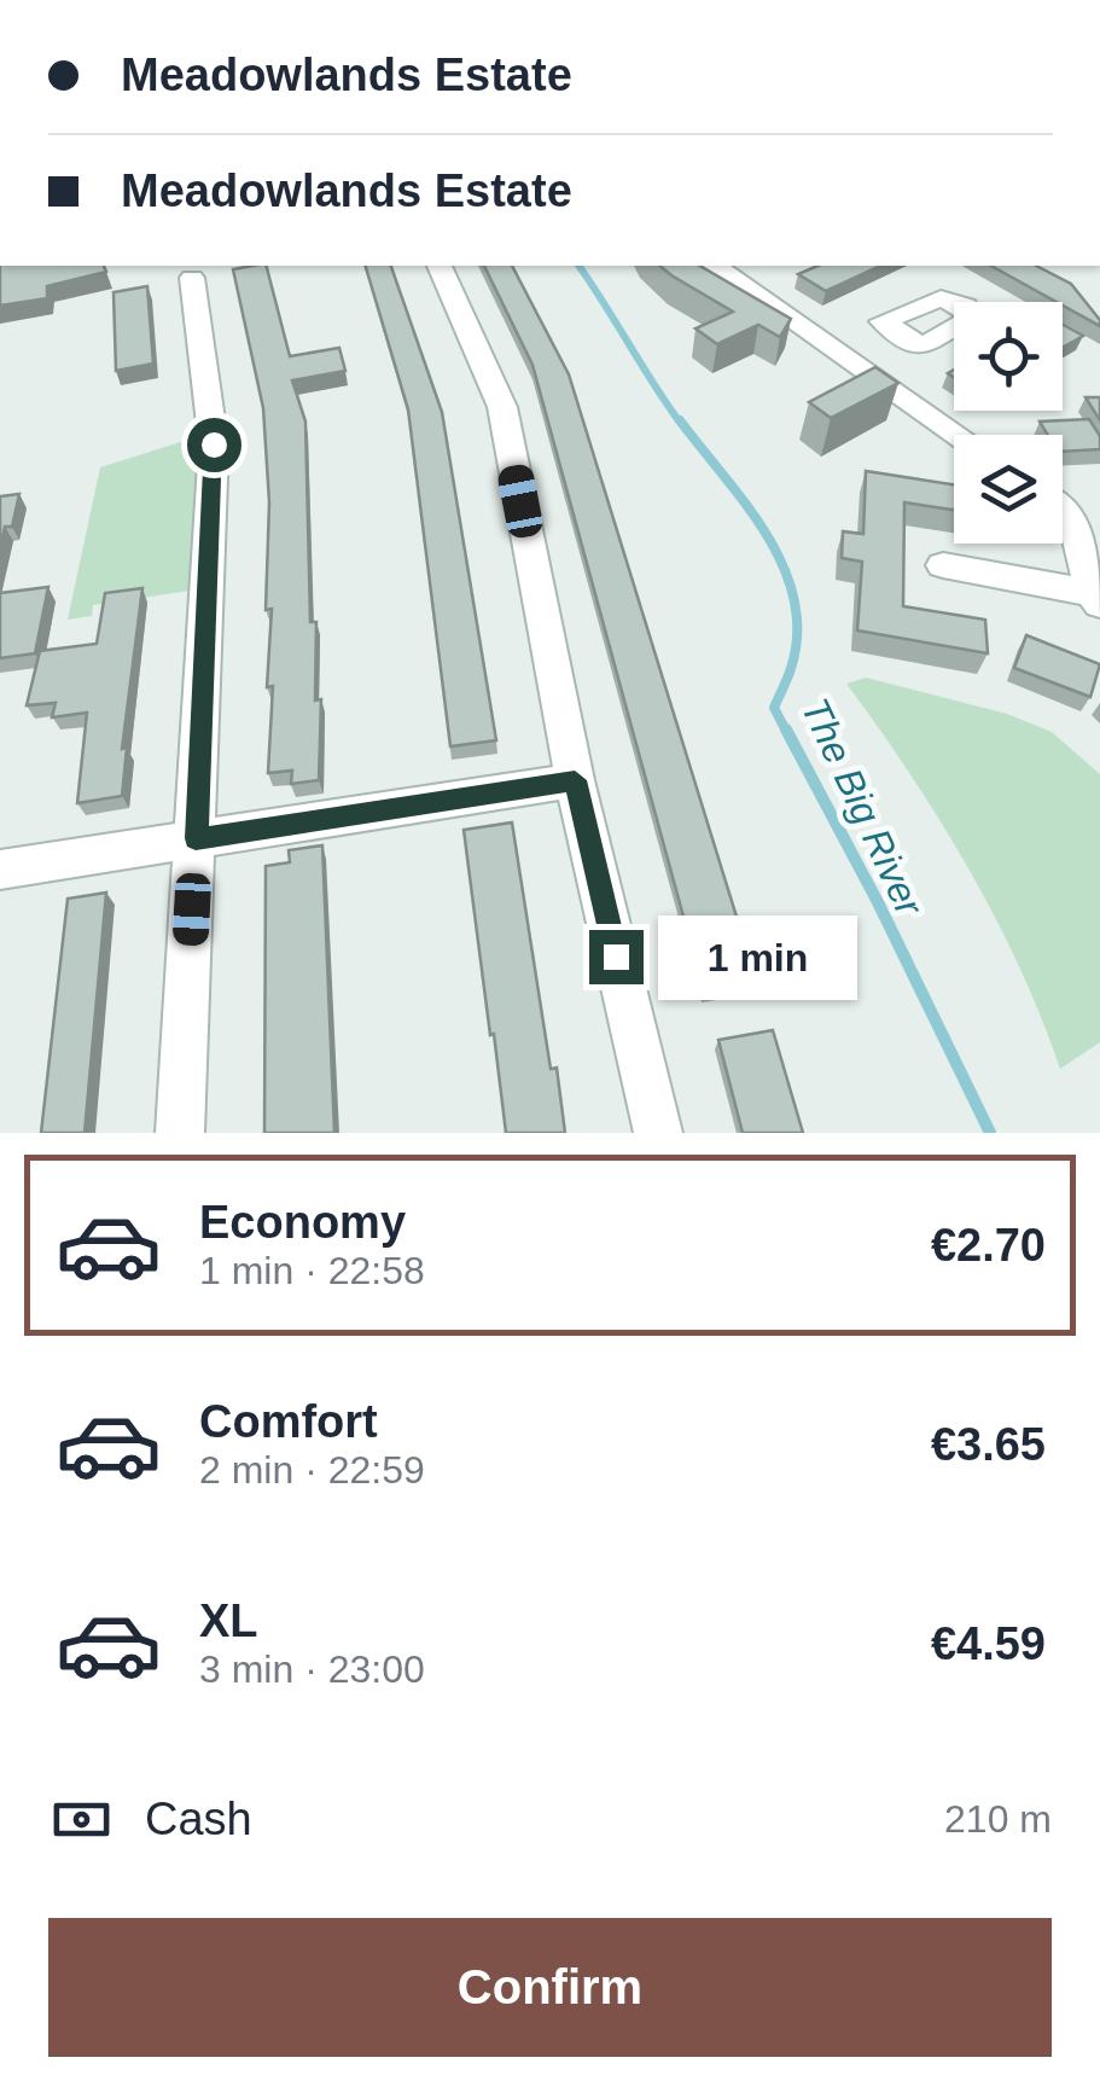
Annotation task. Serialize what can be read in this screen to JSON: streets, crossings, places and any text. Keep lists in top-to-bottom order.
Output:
{
  "water": ["The Big River"],
  "page": {
    "banner": ["Meadowlands Estate", "Meadowlands Estate"],
    "bubble": "1 min",
    "list": [
      {
        "name": "Economy",
        "note": "1 min · 22:58",
        "value": "€2.70"
      },
      {
        "name": "Comfort",
        "note": "2 min · 22:59",
        "value": "€3.65"
      },
      {
        "name": "XL",
        "note": "3 min · 23:00",
        "value": "€4.59"
      }
    ],
    "pay": ["Cash", "210 m"],
    "buttons": "Confirm"
  }
}
